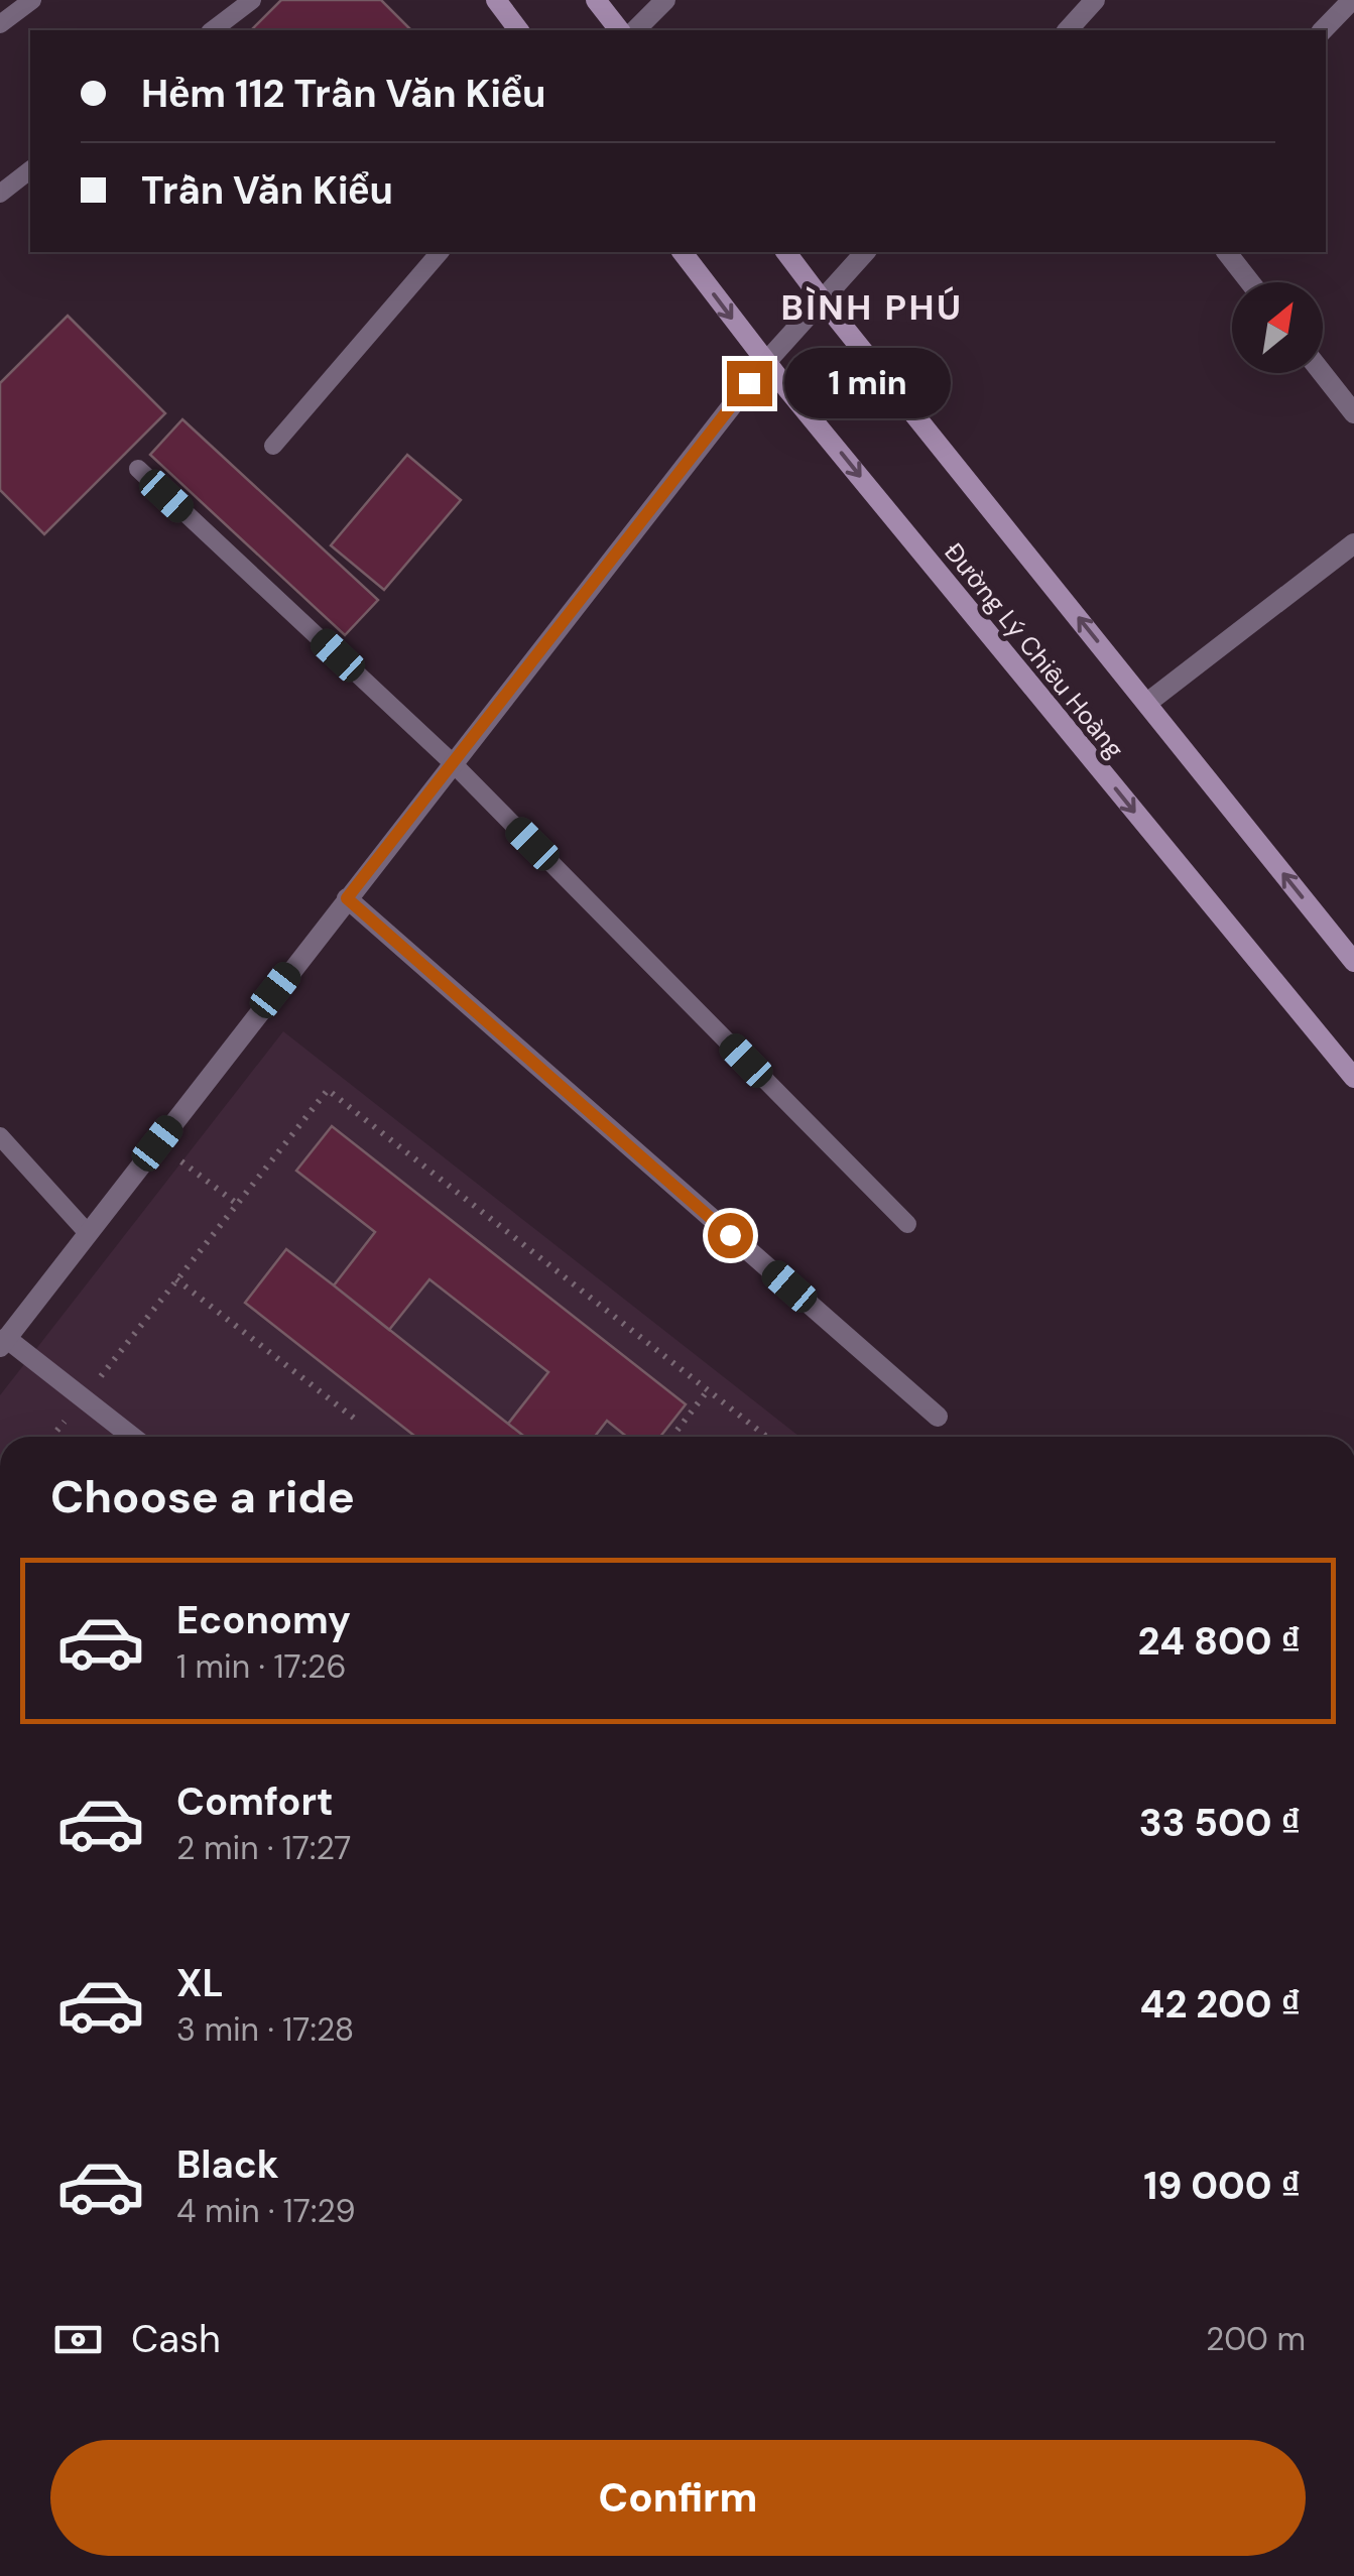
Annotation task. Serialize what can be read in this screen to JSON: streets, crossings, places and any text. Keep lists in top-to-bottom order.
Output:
{
  "streets": {
    "main road": ["Đường Lý Chiêu Hoàng"]
  },
  "districts": ["BÌNH PHÚ"],
  "north": "top right",
  "page": {
    "banner": ["Hẻm 112 Trần Văn Kiểu", "Trần Văn Kiểu"],
    "bubble": "1 min",
    "heading": "Choose a ride",
    "list": [
      {
        "name": "Economy",
        "note": "1 min · 17:26",
        "value": "24 800 ₫"
      },
      {
        "name": "Comfort",
        "note": "2 min · 17:27",
        "value": "33 500 ₫"
      },
      {
        "name": "XL",
        "note": "3 min · 17:28",
        "value": "42 200 ₫"
      },
      {
        "name": "Black",
        "note": "4 min · 17:29",
        "value": "19 000 ₫"
      }
    ],
    "pay": ["Cash", "200 m"],
    "buttons": "Confirm"
  }
}
